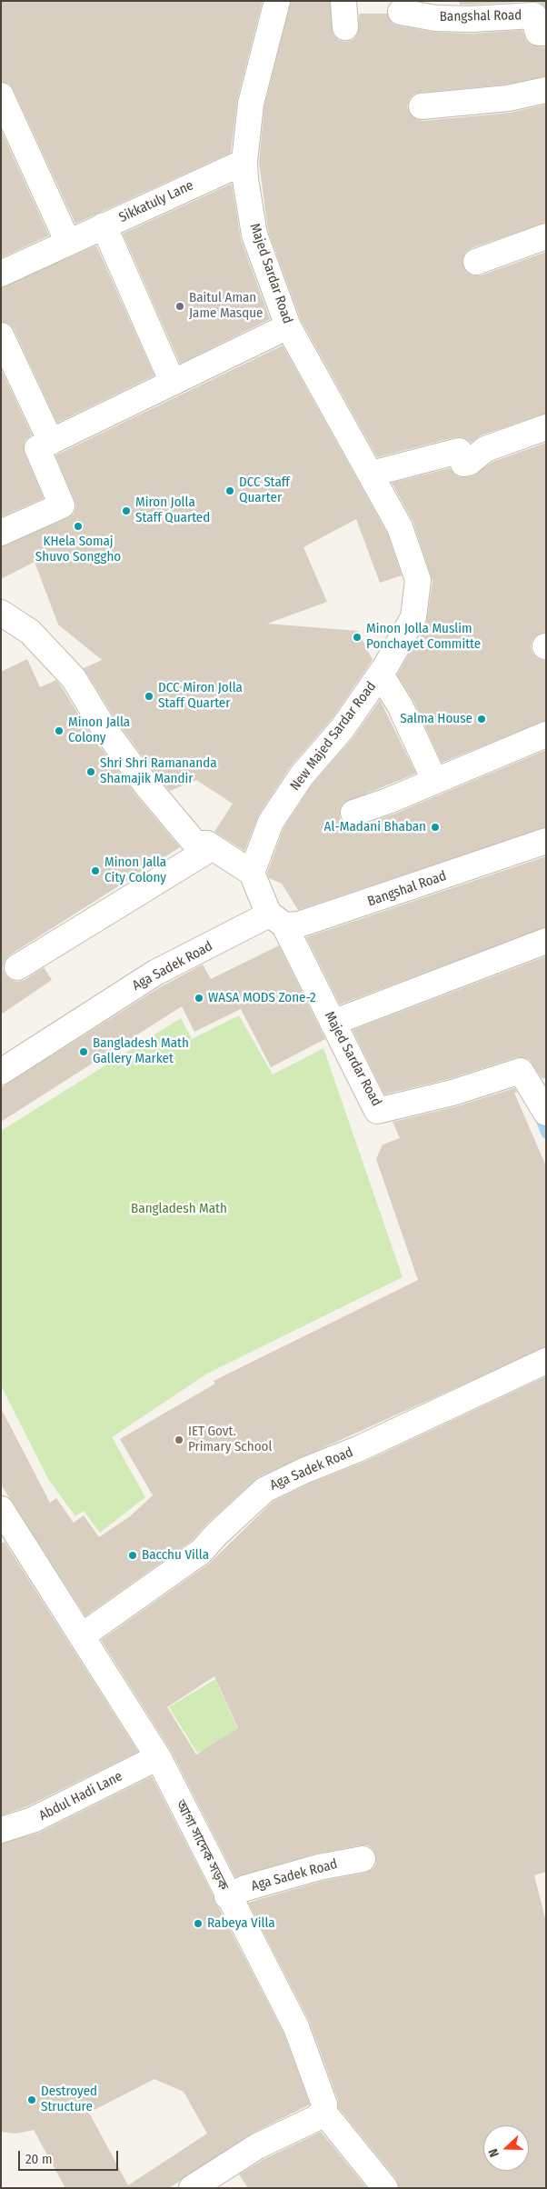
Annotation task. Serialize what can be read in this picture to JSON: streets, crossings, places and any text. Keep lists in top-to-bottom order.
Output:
{
  "streets": {
    "street": [
      "Bangshal Road",
      "Sikkatuly Lane",
      "Majed Sardar Road",
      "New Majed Sardar Road",
      "Aga Sadek Road",
      "Abdul Hadi Lane",
      "আগা সাদেক সড়ক"
    ]
  },
  "crossings": [
    ["Bangshal Road", "Majed Sardar Road"],
    ["Bangshal Road", "Aga Sadek Road"],
    ["Sikkatuly Lane", "Majed Sardar Road"],
    ["Majed Sardar Road", "New Majed Sardar Road"],
    ["Majed Sardar Road", "Aga Sadek Road"],
    ["Aga Sadek Road", "আগা সাদেক সড়ক"],
    ["Abdul Hadi Lane", "আগা সাদেক সড়ক"]
  ],
  "parks": ["Bangladesh Math"],
  "places": [
    "Baitul Aman Jame Masque",
    "DCC Staff Quarter",
    "Miron Jolla Staff Quarted",
    "KHela Somaj Shuvo Songgho",
    "Minon Jolla Muslim Ponchayet Committe",
    "DCC Miron Jolla Staff Quarter",
    "Salma House",
    "Minon Jalla Colony",
    "Shri Shri Ramananda Shamajik Mandir",
    "Al-Madani Bhaban",
    "Minon Jalla City Colony",
    "WASA MODS Zone-2",
    "Bangladesh Math Gallery Market",
    "IET Govt. Primary School",
    "Bacchu Villa",
    "Rabeya Villa",
    "Destroyed Structure"
  ],
  "scale_bar": "20 m",
  "north": "left"
}
